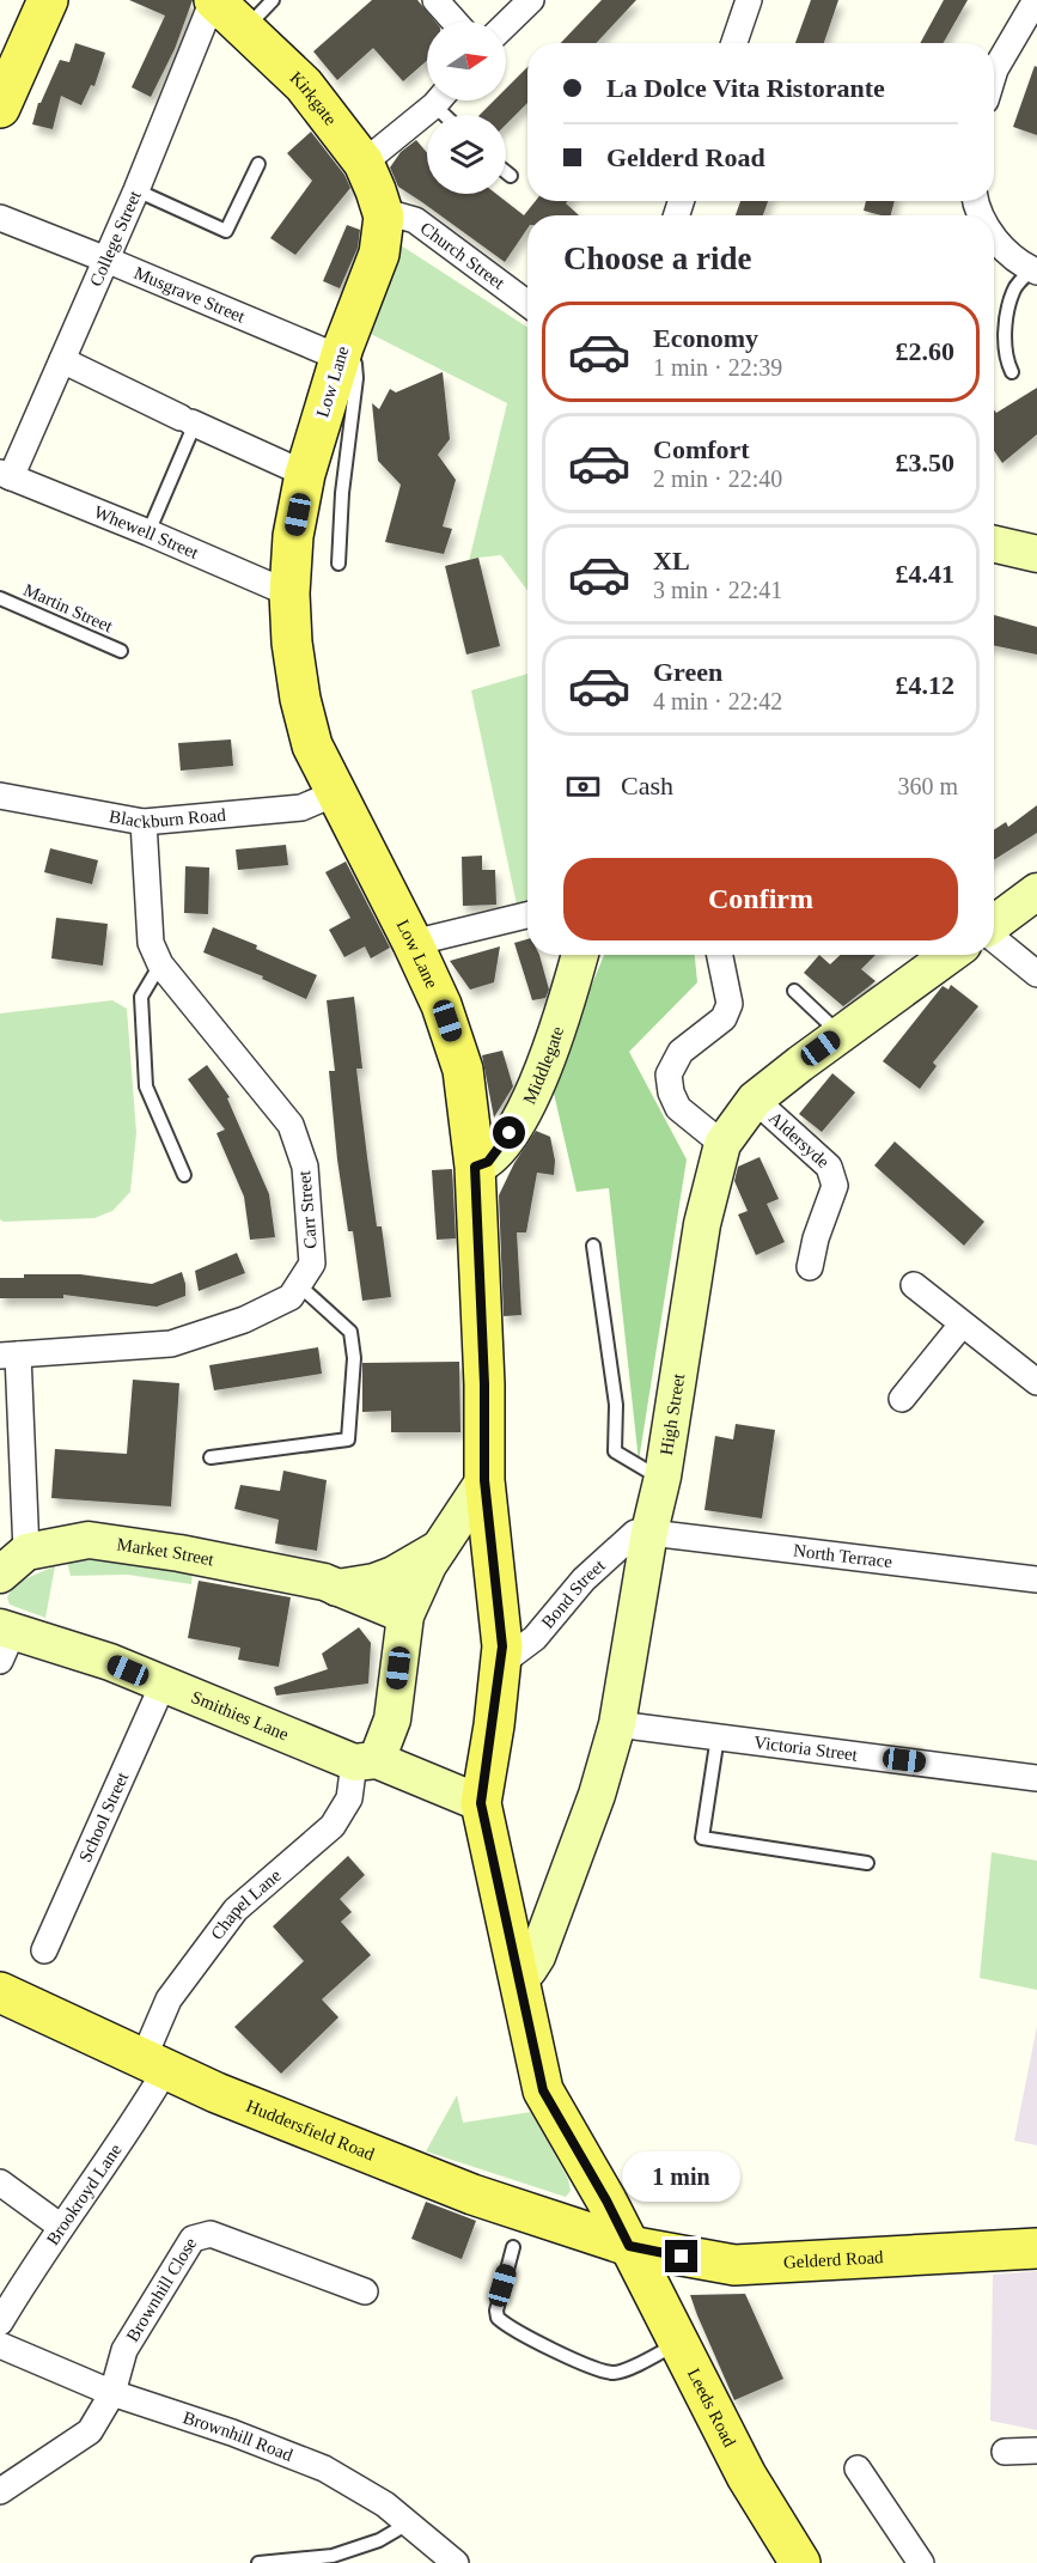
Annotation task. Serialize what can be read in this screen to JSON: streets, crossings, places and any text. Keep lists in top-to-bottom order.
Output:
{
  "streets": {
    "main road": [
      "Kirkgate",
      "Low Lane",
      "Huddersfield Road",
      "Gelderd Road",
      "Leeds Road"
    ],
    "street": [
      "College Street",
      "Church Street",
      "Musgrave Street",
      "Whewell Street",
      "Blackburn Road",
      "Middlegate",
      "Aldersyde",
      "Carr Street",
      "High Street",
      "Market Street",
      "North Terrace",
      "Bond Street",
      "Smithies Lane",
      "Victoria Street",
      "School Street",
      "Chapel Lane",
      "Brookroyd Lane",
      "Brownhill Close",
      "Brownhill Road"
    ],
    "lane": ["Martin Street"]
  },
  "crossings": [
    ["Kirkgate", "College Street"],
    ["Kirkgate", "Church Street"],
    ["Kirkgate", "Low Lane"],
    ["College Street", "Musgrave Street"],
    ["College Street", "Whewell Street"],
    ["Church Street", "Low Lane"],
    ["Musgrave Street", "Low Lane"],
    ["Low Lane", "Whewell Street"],
    ["Low Lane", "Blackburn Road"],
    ["Low Lane", "Middlegate"],
    ["Low Lane", "Bond Street"],
    ["Low Lane", "Smithies Lane"],
    ["Low Lane", "Chapel Lane"],
    ["Low Lane", "Leeds Road"],
    ["Blackburn Road", "Carr Street"],
    ["Aldersyde", "High Street"],
    ["High Street", "North Terrace"],
    ["High Street", "Bond Street"],
    ["High Street", "Victoria Street"],
    ["High Street", "Leeds Road"],
    ["Market Street", "Chapel Lane"],
    ["North Terrace", "Bond Street"],
    ["Smithies Lane", "School Street"],
    ["Smithies Lane", "Chapel Lane"],
    ["Smithies Lane", "Leeds Road"],
    ["Chapel Lane", "Huddersfield Road"],
    ["Chapel Lane", "Brookroyd Lane"],
    ["Huddersfield Road", "Brookroyd Lane"],
    ["Huddersfield Road", "Gelderd Road"],
    ["Huddersfield Road", "Leeds Road"],
    ["Gelderd Road", "Leeds Road"],
    ["Brownhill Close", "Brownhill Road"]
  ],
  "north": "right",
  "page": {
    "banner": ["La Dolce Vita Ristorante", "Gelderd Road"],
    "heading": "Choose a ride",
    "list": [
      {
        "name": "Economy",
        "note": "1 min · 22:39",
        "value": "£2.60"
      },
      {
        "name": "Comfort",
        "note": "2 min · 22:40",
        "value": "£3.50"
      },
      {
        "name": "XL",
        "note": "3 min · 22:41",
        "value": "£4.41"
      },
      {
        "name": "Green",
        "note": "4 min · 22:42",
        "value": "£4.12"
      }
    ],
    "pay": ["Cash", "360 m"],
    "buttons": "Confirm",
    "bubble": "1 min"
  }
}
